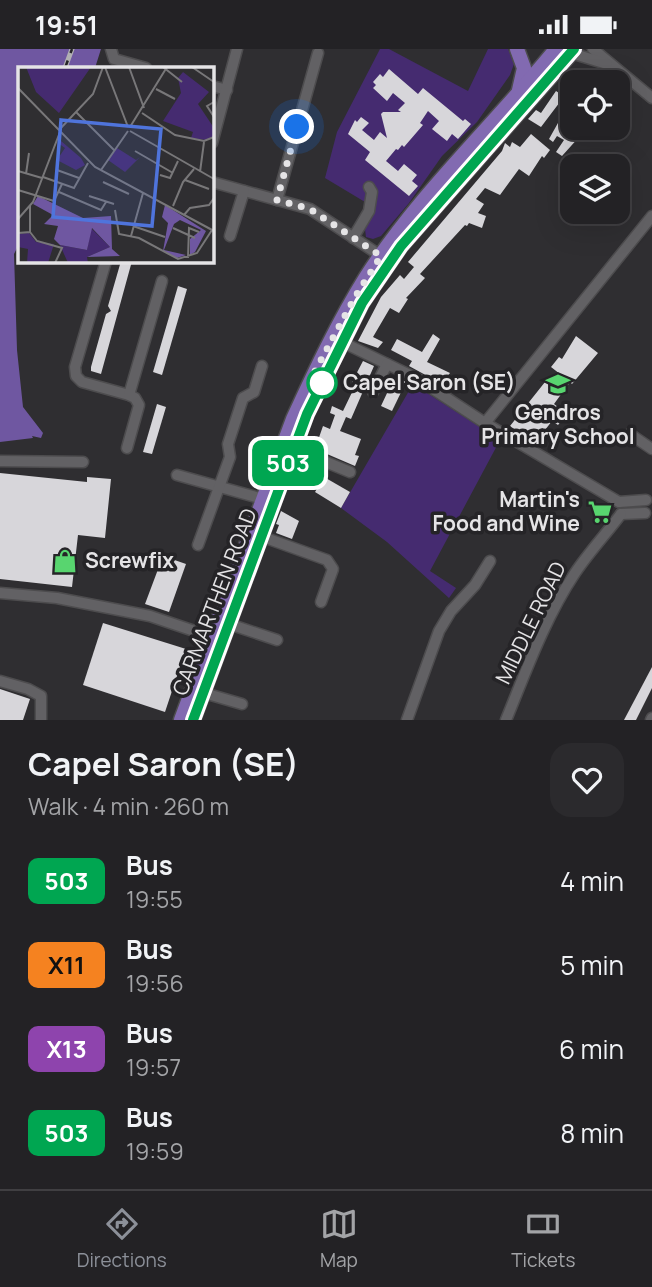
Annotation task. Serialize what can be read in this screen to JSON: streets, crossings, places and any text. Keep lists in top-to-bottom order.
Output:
{
  "streets": {
    "main road": ["CARMARTHEN ROAD"],
    "street": ["MIDDLE ROAD"]
  },
  "places": {
    "other": ["Capel Saron (SE)"],
    "school or university": ["Gendros Primary School"],
    "supermarket": ["Martin's Food and Wine"],
    "shop": ["Screwfix"]
  },
  "lines": ["bus line 503"],
  "page": {
    "status": "19:51",
    "on_map": "503",
    "heading": ["Capel Saron (SE)", "Walk · 4 min · 260 m"],
    "list": [
      {
        "mark": "503",
        "name": "Bus",
        "note": "19:55",
        "value": "4 min"
      },
      {
        "mark": "X11",
        "name": "Bus",
        "note": "19:56",
        "value": "5 min"
      },
      {
        "mark": "X13",
        "name": "Bus",
        "note": "19:57",
        "value": "6 min"
      },
      {
        "mark": "503",
        "name": "Bus",
        "note": "19:59",
        "value": "8 min"
      }
    ],
    "tabs": ["Directions", "Map", "Tickets"]
  }
}
